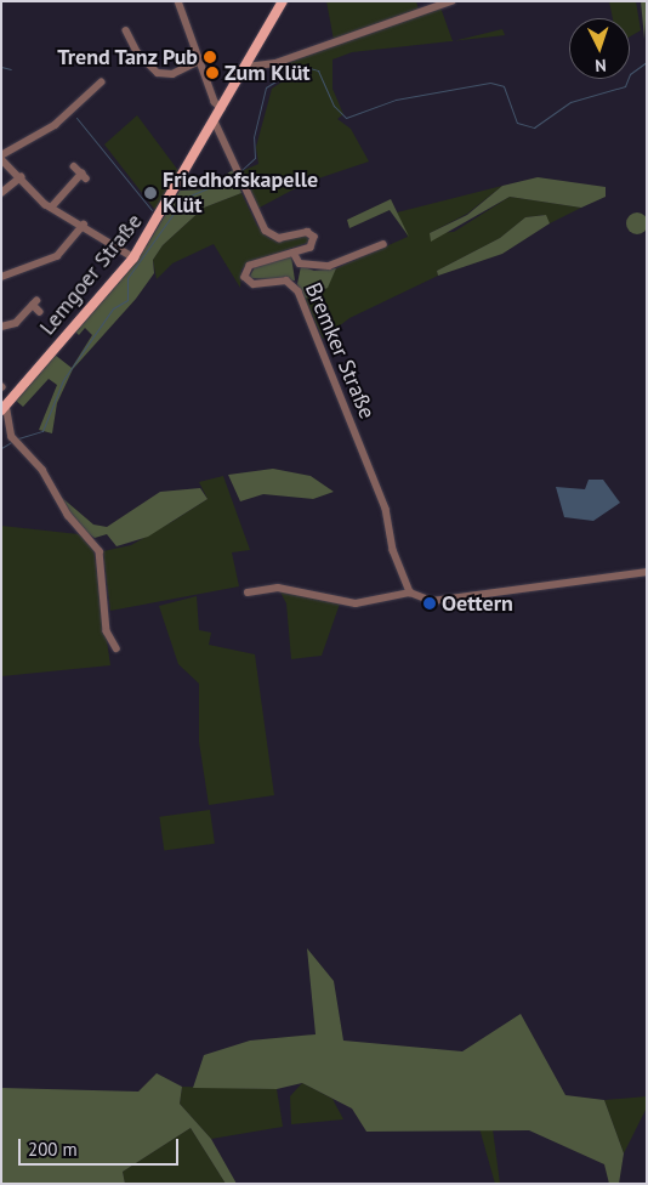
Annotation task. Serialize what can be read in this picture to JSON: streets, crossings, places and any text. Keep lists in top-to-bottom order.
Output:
{
  "streets": {
    "main road": ["Lemgoer Straße"],
    "street": ["Bremker Straße"]
  },
  "crossings": [
    ["Lemgoer Straße", "Bremker Straße"]
  ],
  "places": [
    "Trend Tanz Pub",
    "Zum Klüt",
    "Friedhofskapelle Klüt",
    "Oettern"
  ],
  "scale_bar": "200 m",
  "north": "bottom"
}
